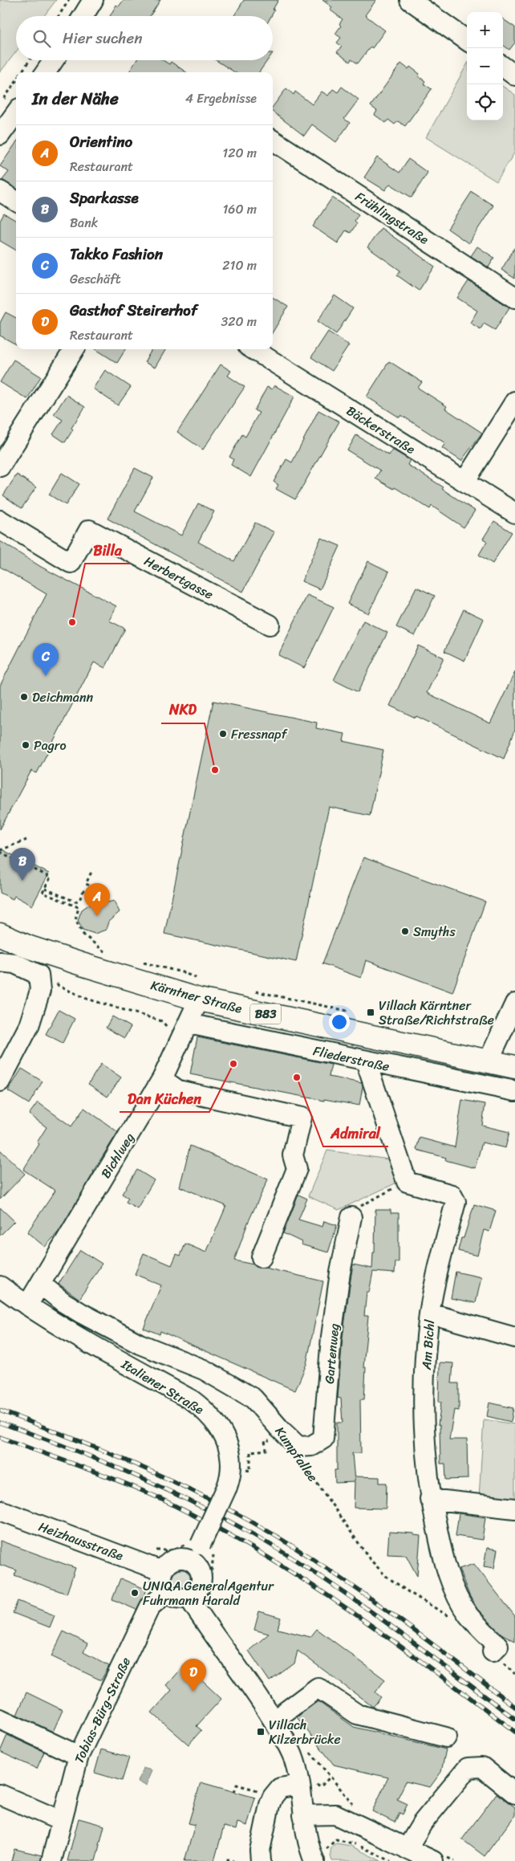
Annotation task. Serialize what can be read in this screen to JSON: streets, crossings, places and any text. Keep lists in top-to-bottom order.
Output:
{
  "streets": {
    "main road": ["Kärntner Straße", "B83"],
    "street": [
      "Frühlingstraße",
      "Bäckerstraße",
      "Herbertgasse",
      "Fliederstraße",
      "Bichlweg",
      "Am Bichl",
      "Gartenweg",
      "Italiener Straße",
      "Kumpfallee",
      "Heizhausstraße",
      "Tobias-Bürg-Straße"
    ]
  },
  "crossings": [
    ["Kärntner Straße", "Bichlweg"],
    ["Fliederstraße", "Bichlweg"],
    ["Bichlweg", "Italiener Straße"],
    ["Bichlweg", "Kumpfallee"],
    ["Gartenweg", "Kumpfallee"]
  ],
  "places": {
    "other": [
      "Billa",
      "Deichmann",
      "Fressnapf",
      "Pagro",
      "NKD",
      "Smyths",
      "Dan Küchen",
      "Admiral",
      "UNIQA GeneralAgentur Fuhrmann Harald"
    ],
    "transit": ["Villach Kärntner Straße/Richtstraße", "Villach Kilzerbrücke"]
  },
  "page": {
    "map_buttons": ["+", "−"],
    "search": "Hier suchen",
    "heading": ["In der Nähe", "4 Ergebnisse"],
    "list": [
      {
        "mark": "A",
        "name": "Orientino",
        "note": "Restaurant",
        "value": "120 m"
      },
      {
        "mark": "B",
        "name": "Sparkasse",
        "note": "Bank",
        "value": "160 m"
      },
      {
        "mark": "C",
        "name": "Takko Fashion",
        "note": "Geschäft",
        "value": "210 m"
      },
      {
        "mark": "D",
        "name": "Gasthof Steirerhof",
        "note": "Restaurant",
        "value": "320 m"
      }
    ],
    "pins": [
      "C",
      "B",
      "A",
      "D"
    ]
  }
}
